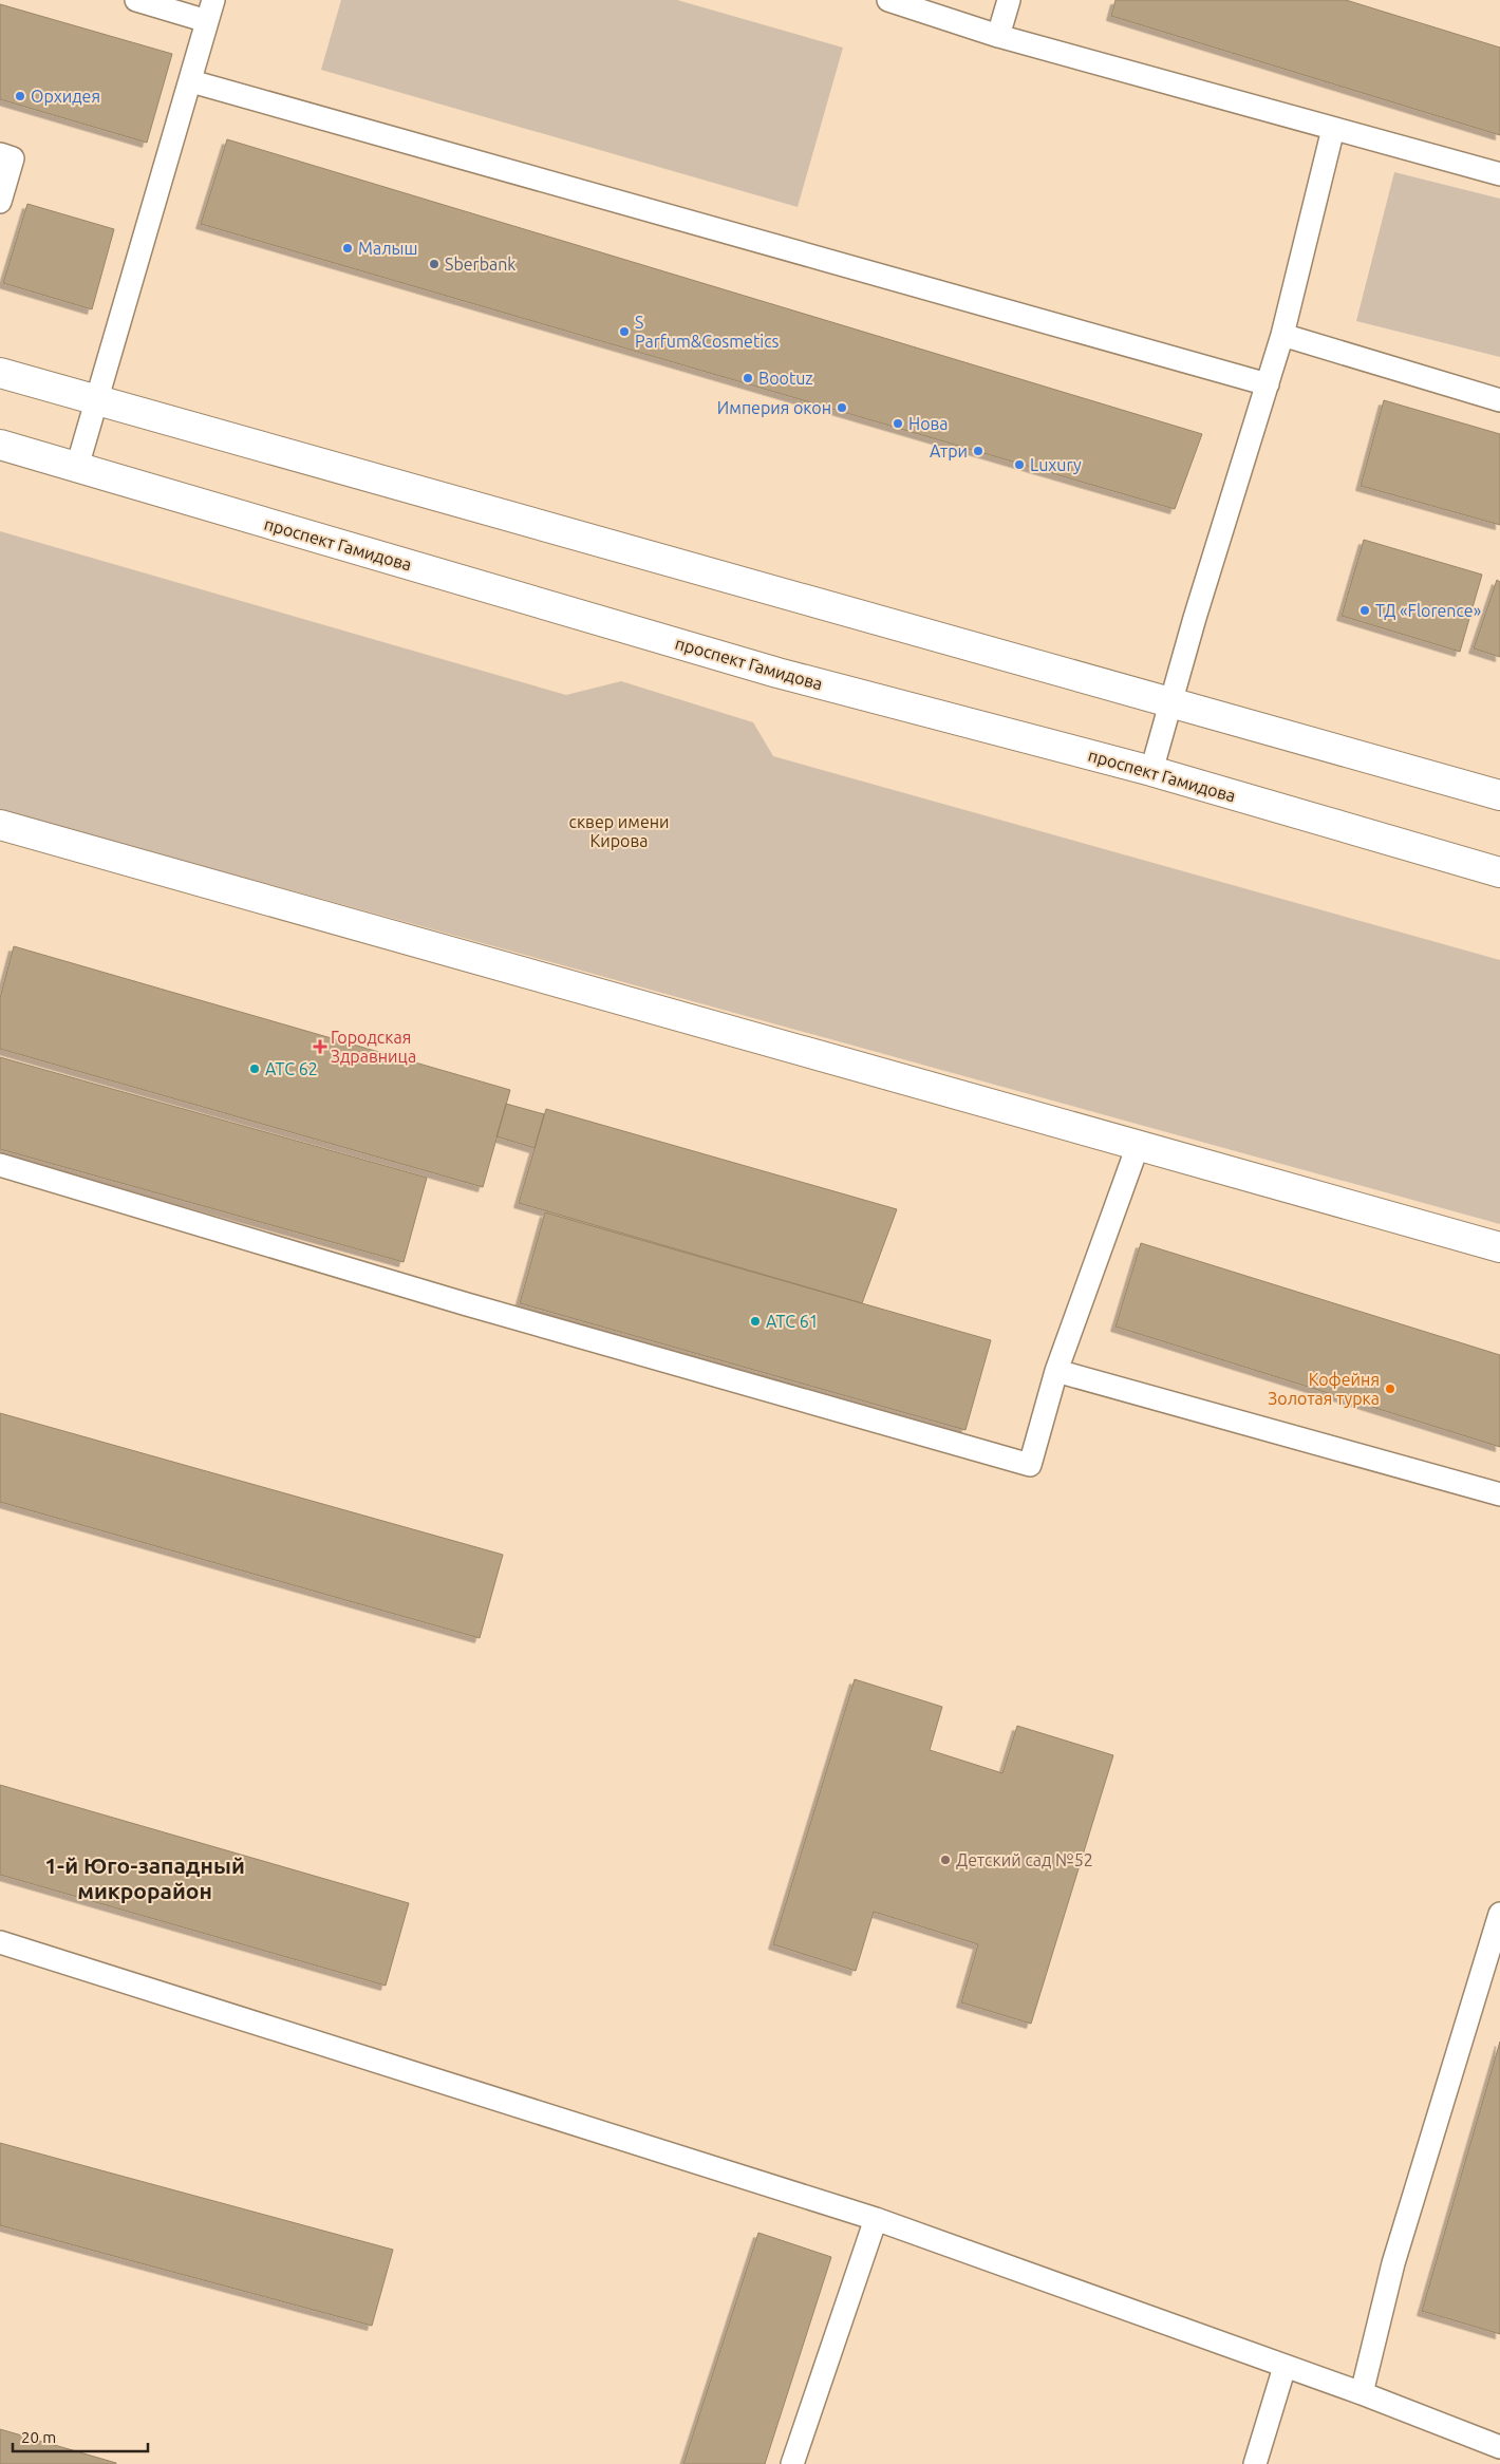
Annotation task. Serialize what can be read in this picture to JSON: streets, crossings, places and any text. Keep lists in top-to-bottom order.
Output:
{
  "streets": {
    "main road": ["проспект Гамидова"]
  },
  "districts": ["1-й Юго-западный микрорайон"],
  "parks": ["сквер имени Кирова"],
  "places": {
    "other": [
      "Орхидея",
      "Малыш",
      "Sberbank",
      "S Parfum&Cosmetics",
      "Bootuz",
      "Империя окон",
      "Нова",
      "Атри",
      "Luxury",
      "ТД «Florence»",
      "АТС 62",
      "АТС 61",
      "Кофейня Золотая турка",
      "Детский сад №52"
    ],
    "health": ["Городская Здравница"]
  },
  "scale_bar": "20 m"
}
